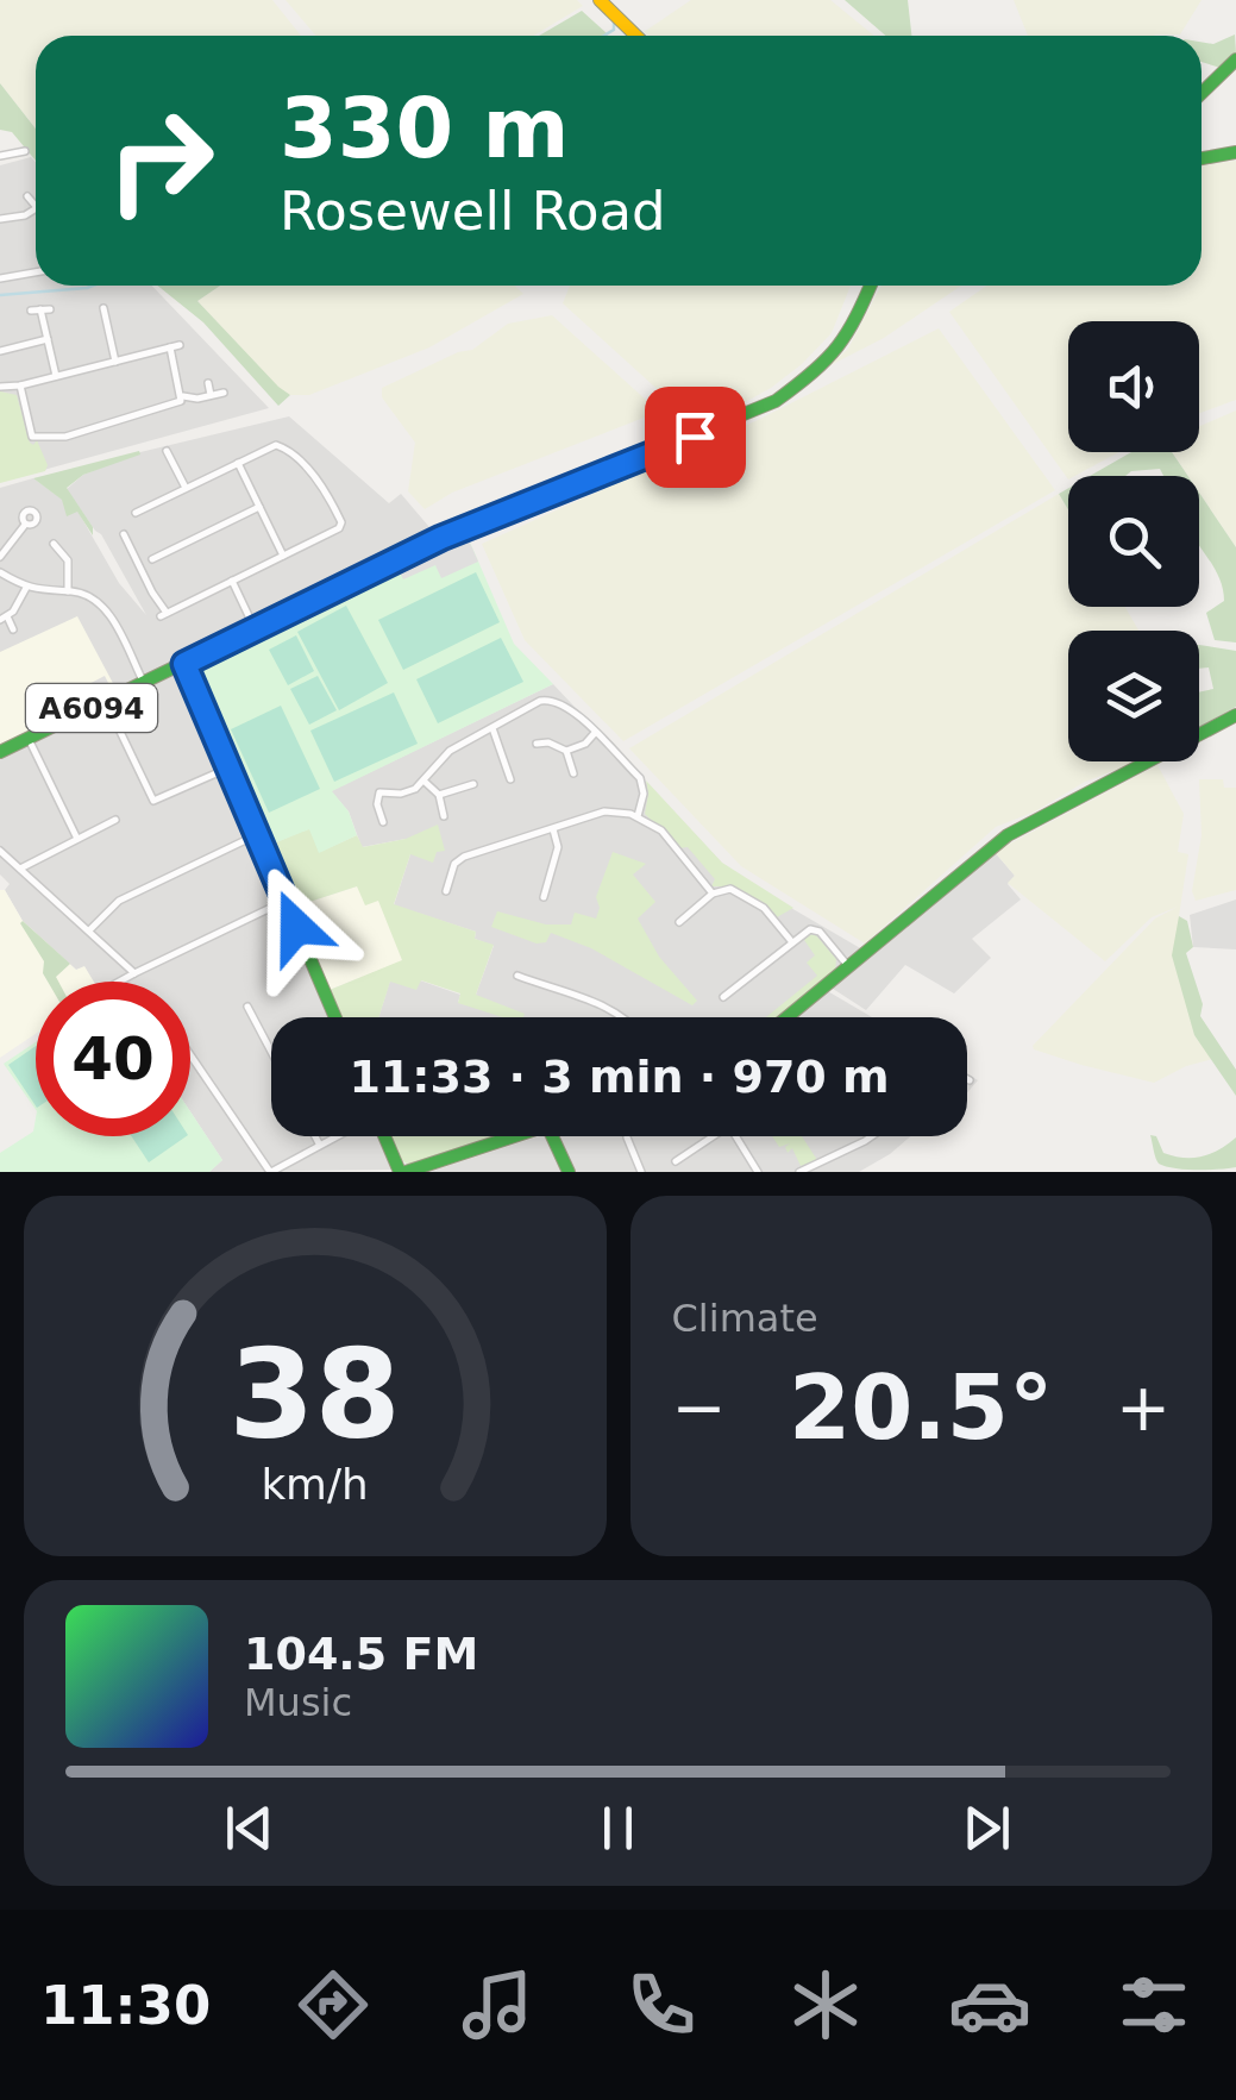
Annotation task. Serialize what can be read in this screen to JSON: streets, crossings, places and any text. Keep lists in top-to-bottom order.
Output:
{
  "streets": {
    "street": ["A6094"]
  },
  "page": {
    "turn": ["330 m", "Rosewell Road"],
    "limit": "40",
    "trip": "11:33 · 3 min · 970 m",
    "tile": "Climate",
    "heat": ["−", "20.5°", "+"],
    "song": ["104.5 FM", "Music"],
    "tabs": "11:30",
    "gauge": ["38", "km/h"]
  }
}
